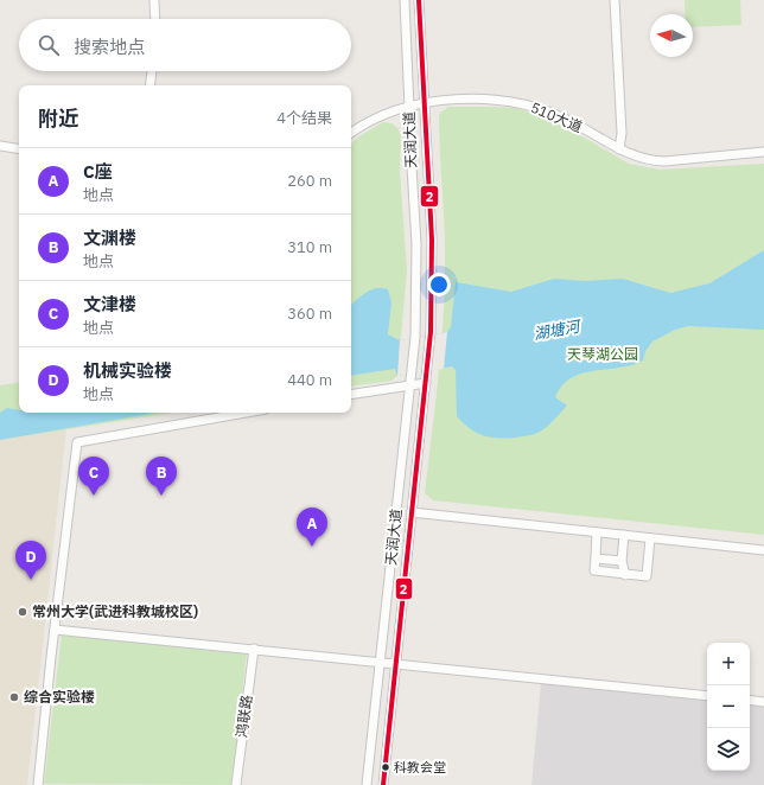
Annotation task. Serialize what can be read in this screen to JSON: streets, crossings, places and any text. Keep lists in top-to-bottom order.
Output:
{
  "streets": {
    "street": ["510大道", "天润大道", "鸿联路"]
  },
  "crossings": [
    ["510大道", "天润大道"]
  ],
  "water": ["湖塘河"],
  "parks": ["天琴湖公园"],
  "places": ["常州大学(武进科教城校区)", "综合实验楼", "科教会堂"],
  "lines": ["transit line 2"],
  "north": "left",
  "page": {
    "search": "搜索地点",
    "heading": ["附近", "4个结果"],
    "list": [
      {
        "mark": "A",
        "name": "C座",
        "note": "地点",
        "value": "260 m"
      },
      {
        "mark": "B",
        "name": "文渊楼",
        "note": "地点",
        "value": "310 m"
      },
      {
        "mark": "C",
        "name": "文津楼",
        "note": "地点",
        "value": "360 m"
      },
      {
        "mark": "D",
        "name": "机械实验楼",
        "note": "地点",
        "value": "440 m"
      }
    ],
    "pins": [
      "B",
      "C",
      "A",
      "D"
    ],
    "map_buttons": ["+", "−"]
  }
}
